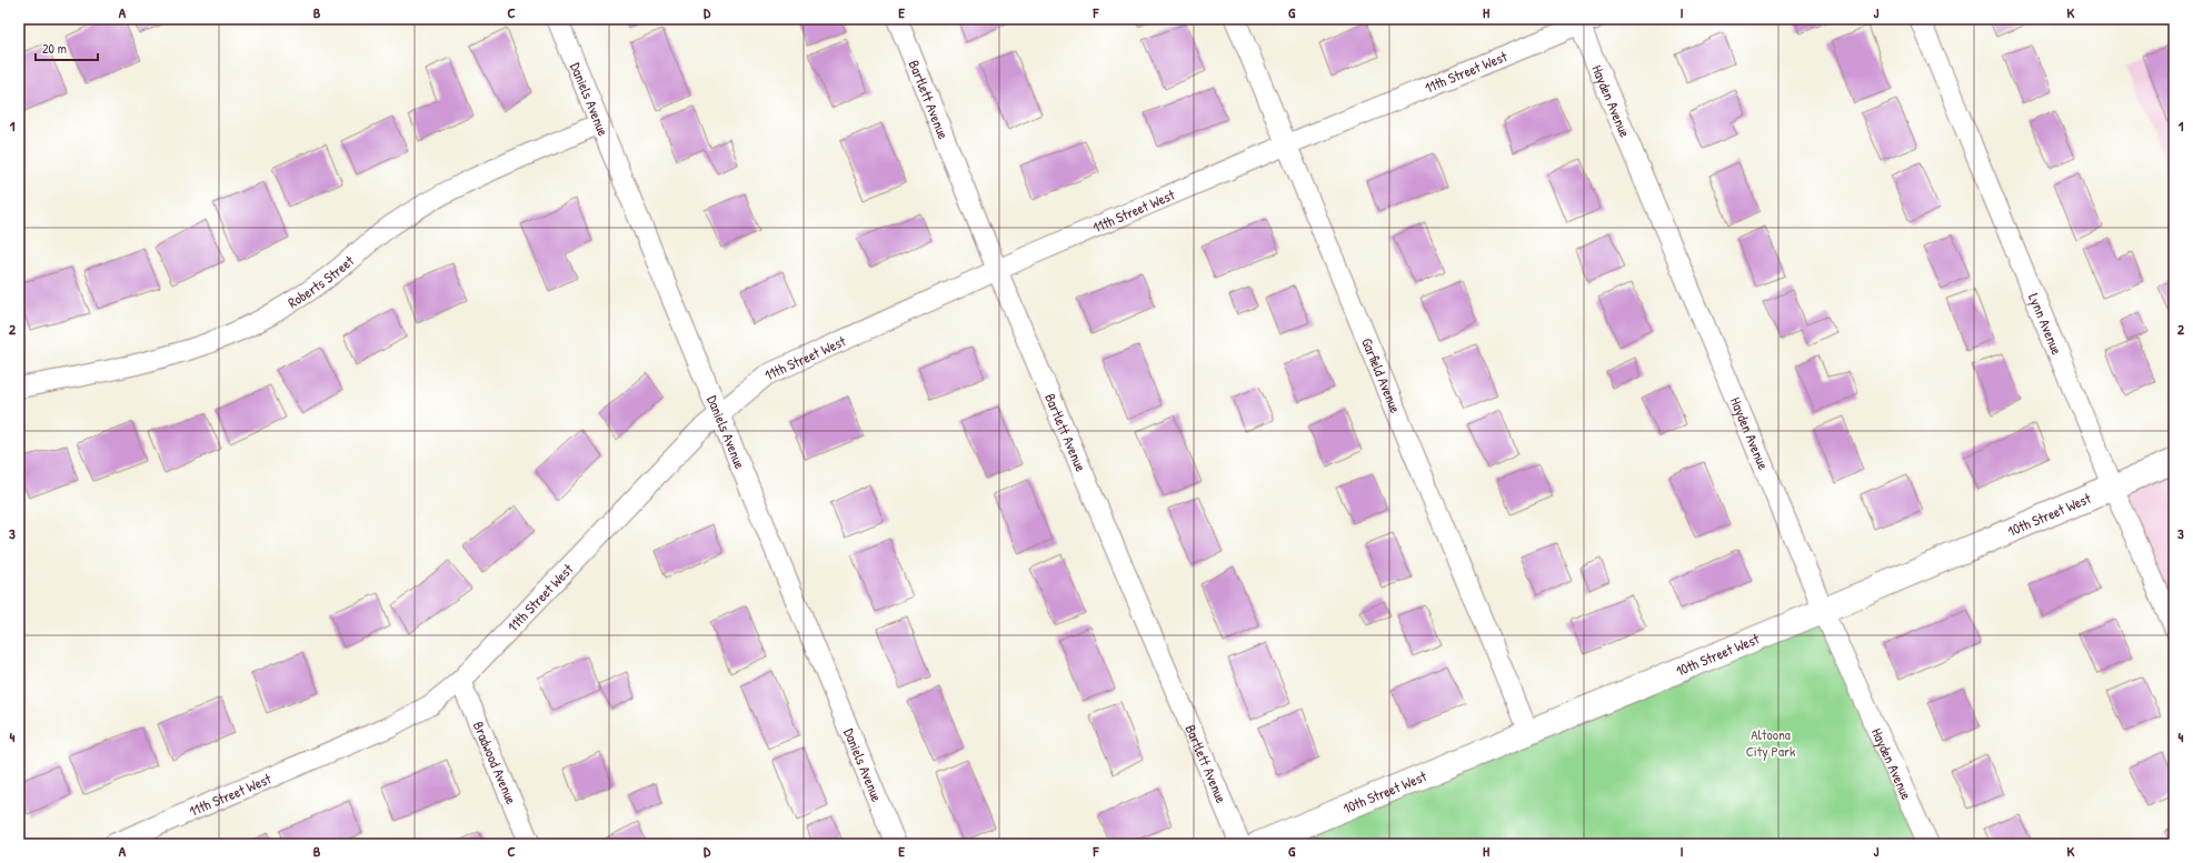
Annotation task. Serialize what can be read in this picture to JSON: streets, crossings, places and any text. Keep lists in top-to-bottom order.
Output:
{
  "streets": {
    "street": [
      "11th Street West",
      "Daniels Avenue",
      "Bartlett Avenue",
      "Hayden Avenue",
      "Roberts Street",
      "Lynn Avenue",
      "Garfield Avenue",
      "10th Street West",
      "Bradwood Avenue"
    ]
  },
  "crossings": [
    ["11th Street West", "Daniels Avenue"],
    ["11th Street West", "Bartlett Avenue"],
    ["11th Street West", "Hayden Avenue"],
    ["11th Street West", "Garfield Avenue"],
    ["11th Street West", "Bradwood Avenue"],
    ["Daniels Avenue", "Roberts Street"],
    ["Hayden Avenue", "10th Street West"],
    ["Lynn Avenue", "10th Street West"],
    ["Garfield Avenue", "10th Street West"]
  ],
  "parks": ["Altoona City Park"],
  "scale_bar": "20 m",
  "grid": {
    "columns": [
      "A",
      "B",
      "C",
      "D",
      "E",
      "F",
      "G",
      "H",
      "I",
      "J",
      "K"
    ],
    "rows": [
      "1",
      "2",
      "3",
      "4"
    ]
  }
}
